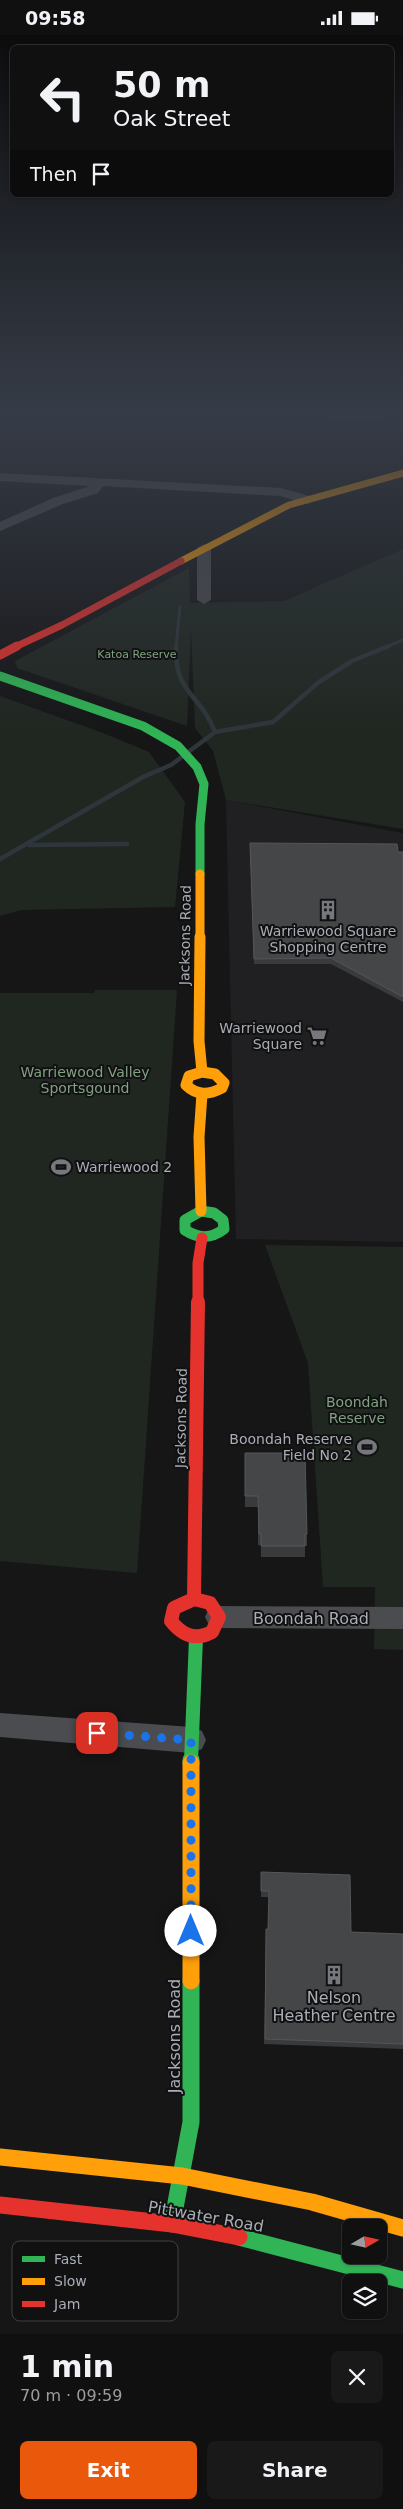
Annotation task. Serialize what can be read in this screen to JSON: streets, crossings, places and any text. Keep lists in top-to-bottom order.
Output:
{
  "streets": {
    "main road": ["Jacksons Road", "Pittwater Road"],
    "street": ["Boondah Road"]
  },
  "crossings": [
    ["Jacksons Road", "Boondah Road"],
    ["Jacksons Road", "Pittwater Road"]
  ],
  "parks": ["Katoa Reserve", "Warriewood Valley Sportsgound", "Boondah Reserve"],
  "places": {
    "building": ["Warriewood Square Shopping Centre", "Nelson Heather Centre"],
    "supermarket": ["Warriewood Square"],
    "sports": ["Warriewood 2", "Boondah Reserve Field No 2"]
  },
  "legend": ["Fast", "Slow", "Jam"],
  "north": "right",
  "page": {
    "status": "09:58",
    "turn": ["50 m", "Oak Street"],
    "then": "Then",
    "heading": ["1 min", "70 m · 09:59"],
    "buttons": ["Exit", "Share"]
  }
}
